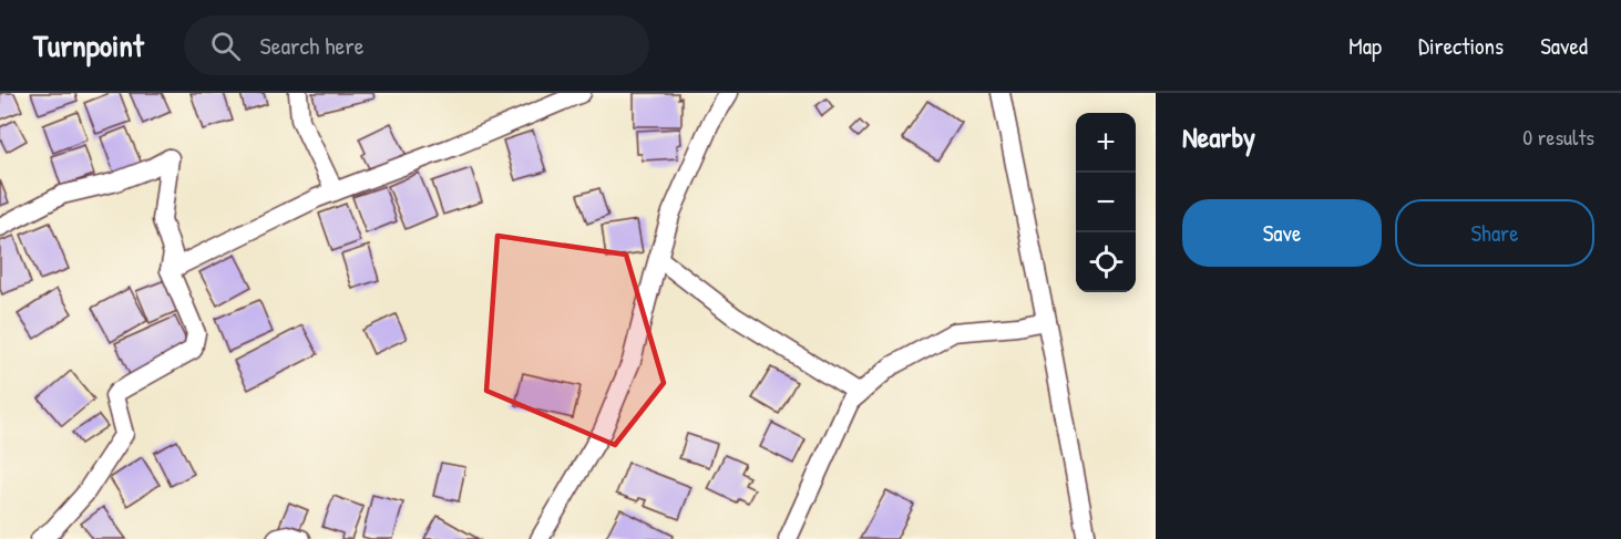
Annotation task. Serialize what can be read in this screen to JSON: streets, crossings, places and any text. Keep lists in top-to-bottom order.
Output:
{
  "page": {
    "header": "Turnpoint",
    "search": "Search here",
    "nav": ["Map", "Directions", "Saved"],
    "heading": ["Nearby", "0 results"],
    "map_buttons": ["+", "−"],
    "buttons": ["Save", "Share"]
  }
}
